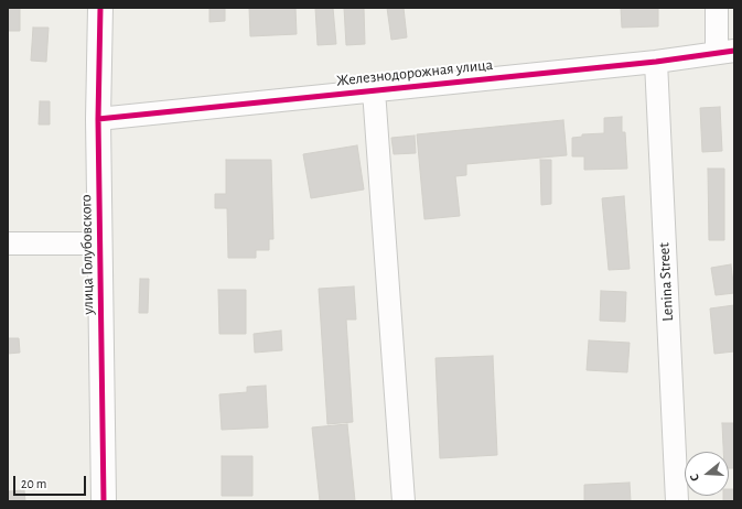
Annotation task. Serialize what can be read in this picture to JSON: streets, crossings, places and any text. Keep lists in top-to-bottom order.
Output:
{
  "streets": {
    "street": ["Железнодорожная улица", "улица Голубовского", "Lenina Street"]
  },
  "crossings": [
    ["Железнодорожная улица", "улица Голубовского"],
    ["Железнодорожная улица", "Lenina Street"]
  ],
  "scale_bar": "20 m",
  "north": "left"
}
